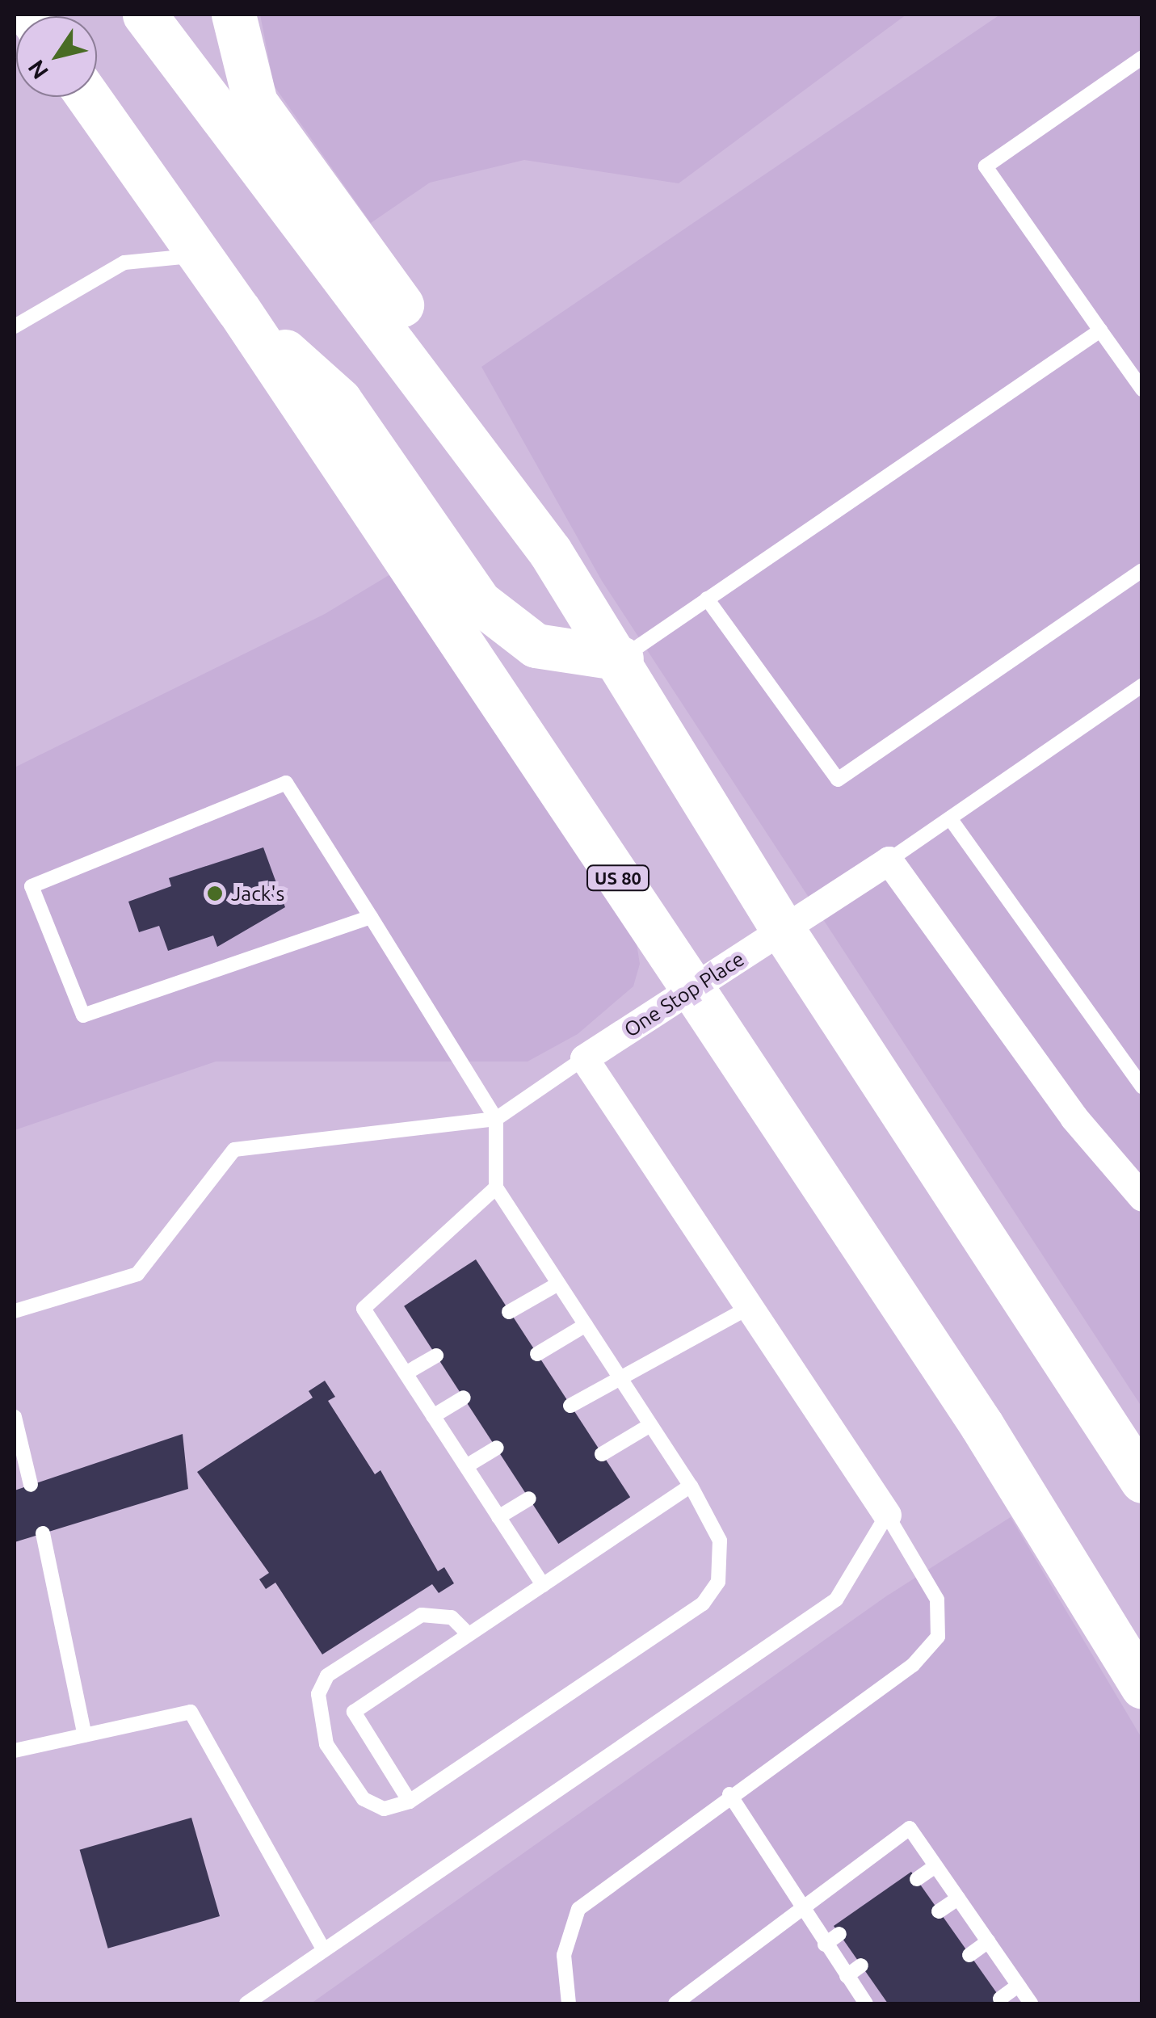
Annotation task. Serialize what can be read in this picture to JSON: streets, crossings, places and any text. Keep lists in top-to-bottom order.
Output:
{
  "streets": {
    "main road": ["US 80"],
    "street": ["One Stop Place"]
  },
  "crossings": [
    ["US 80", "One Stop Place"]
  ],
  "places": ["Jack's"],
  "north": "bottom left"
}
